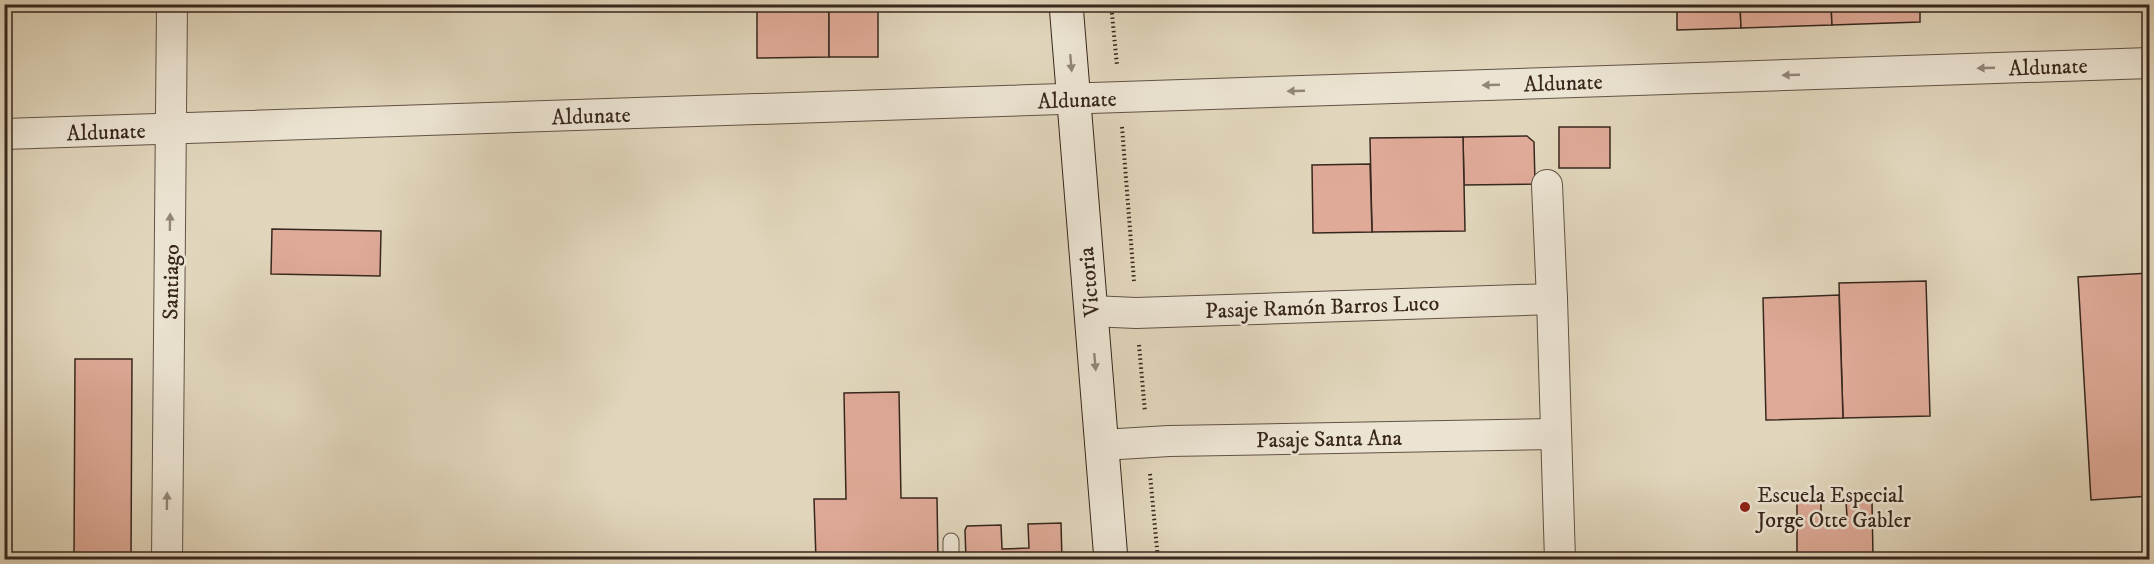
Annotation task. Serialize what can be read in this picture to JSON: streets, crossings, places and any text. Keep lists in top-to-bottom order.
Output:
{
  "streets": {
    "street": [
      "Aldunate",
      "Santiago",
      "Victoria",
      "Pasaje Ramón Barros Luco",
      "Pasaje Santa Ana"
    ]
  },
  "crossings": [
    ["Aldunate", "Santiago"],
    ["Aldunate", "Victoria"],
    ["Victoria", "Pasaje Ramón Barros Luco"],
    ["Victoria", "Pasaje Santa Ana"]
  ],
  "one_way": ["Aldunate", "Santiago", "Victoria"],
  "places": ["Escuela Especial Jorge Otte Gabler"]
}
